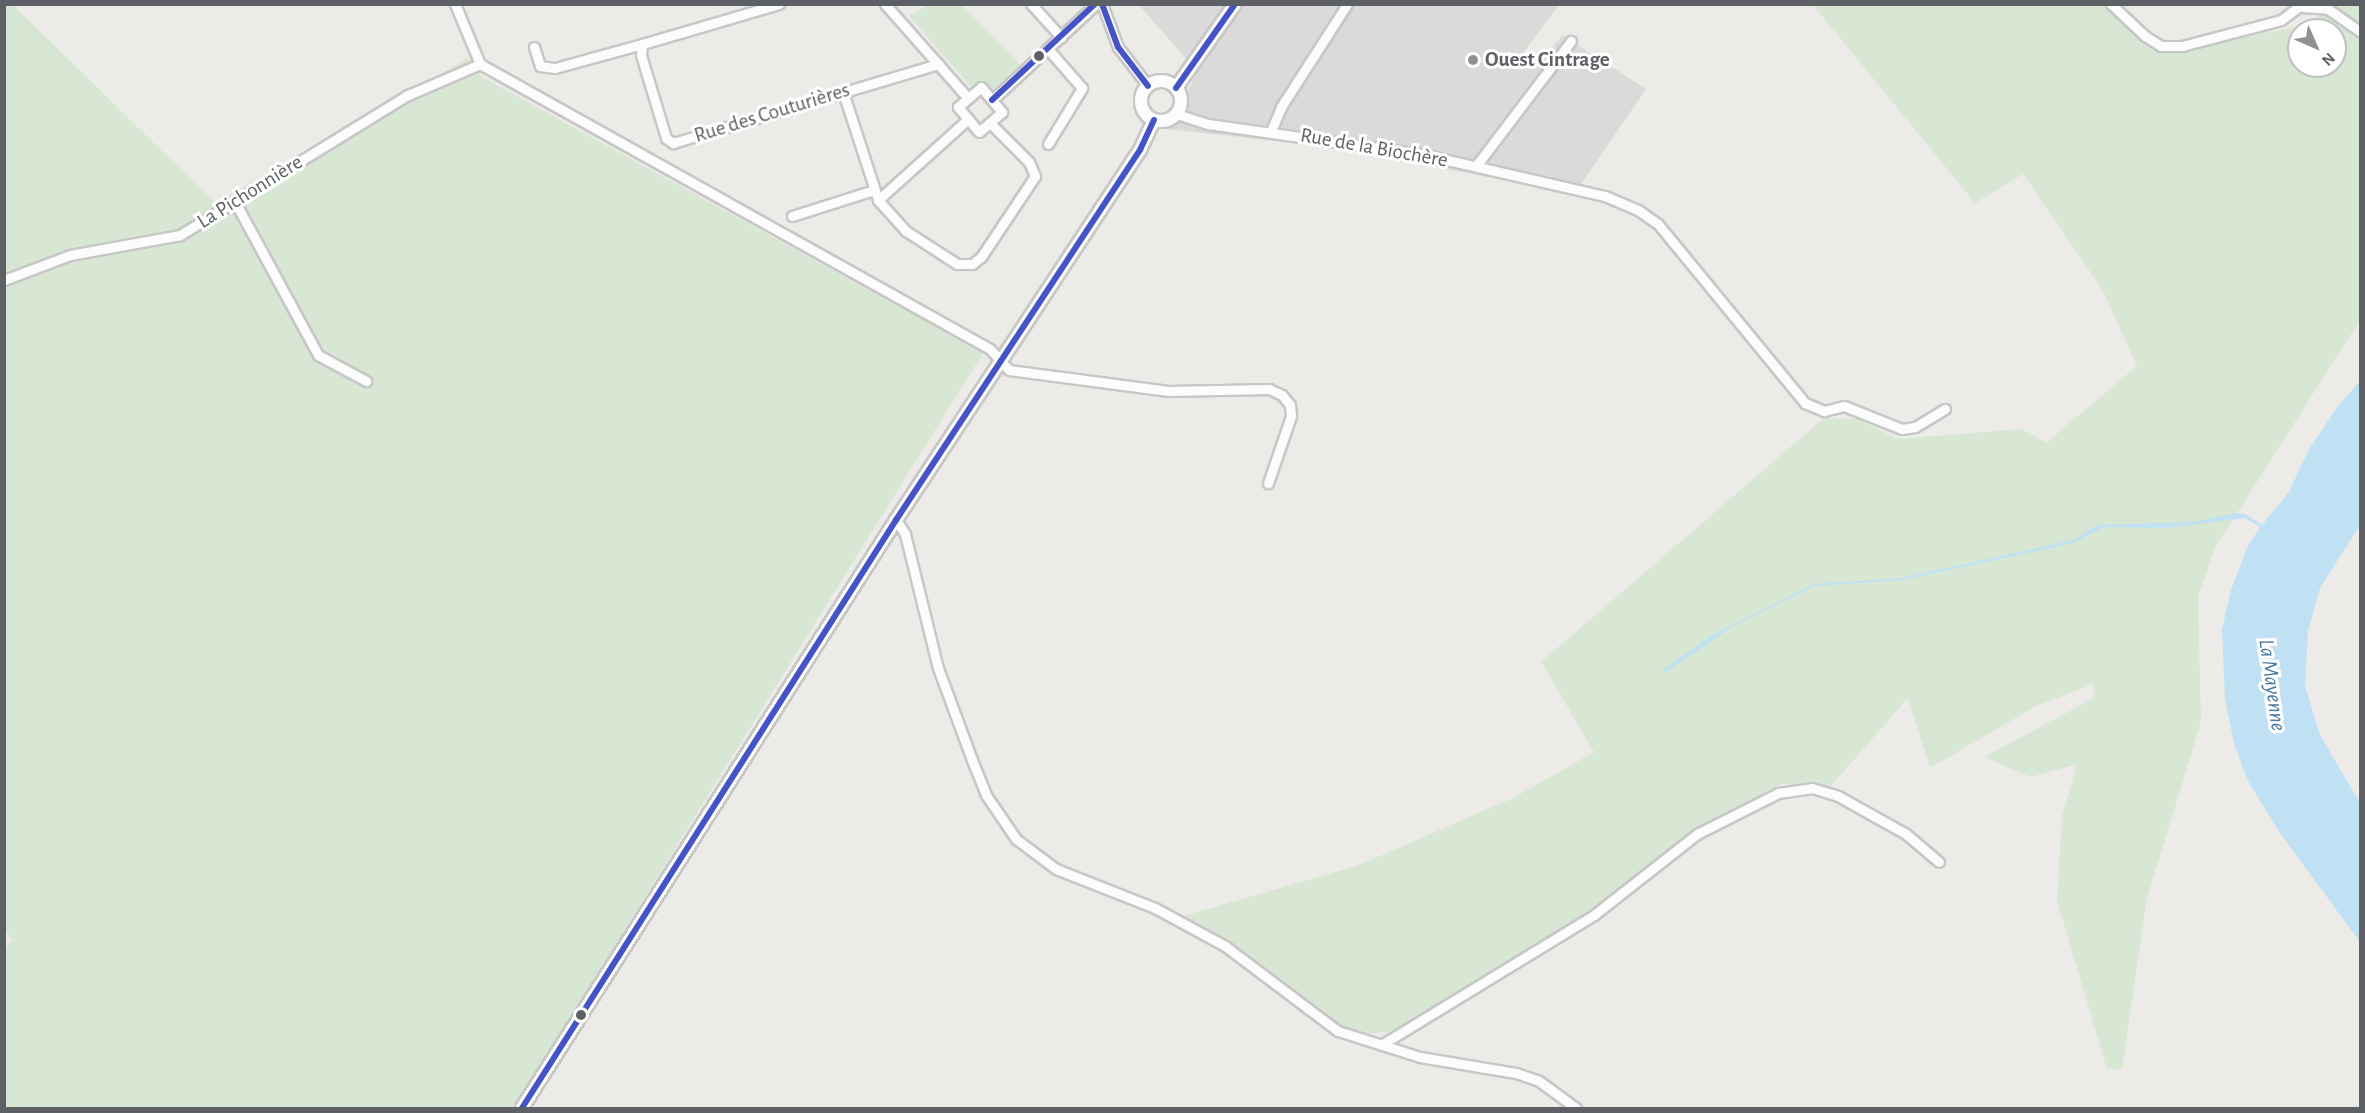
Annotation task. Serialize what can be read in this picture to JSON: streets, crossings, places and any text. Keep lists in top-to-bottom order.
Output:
{
  "streets": {
    "street": ["Rue des Couturières", "Rue de la Biochère", "La Pichonnière"]
  },
  "water": ["La Mayenne"],
  "places": ["Ouest Cintrage"],
  "north": "bottom right"
}
